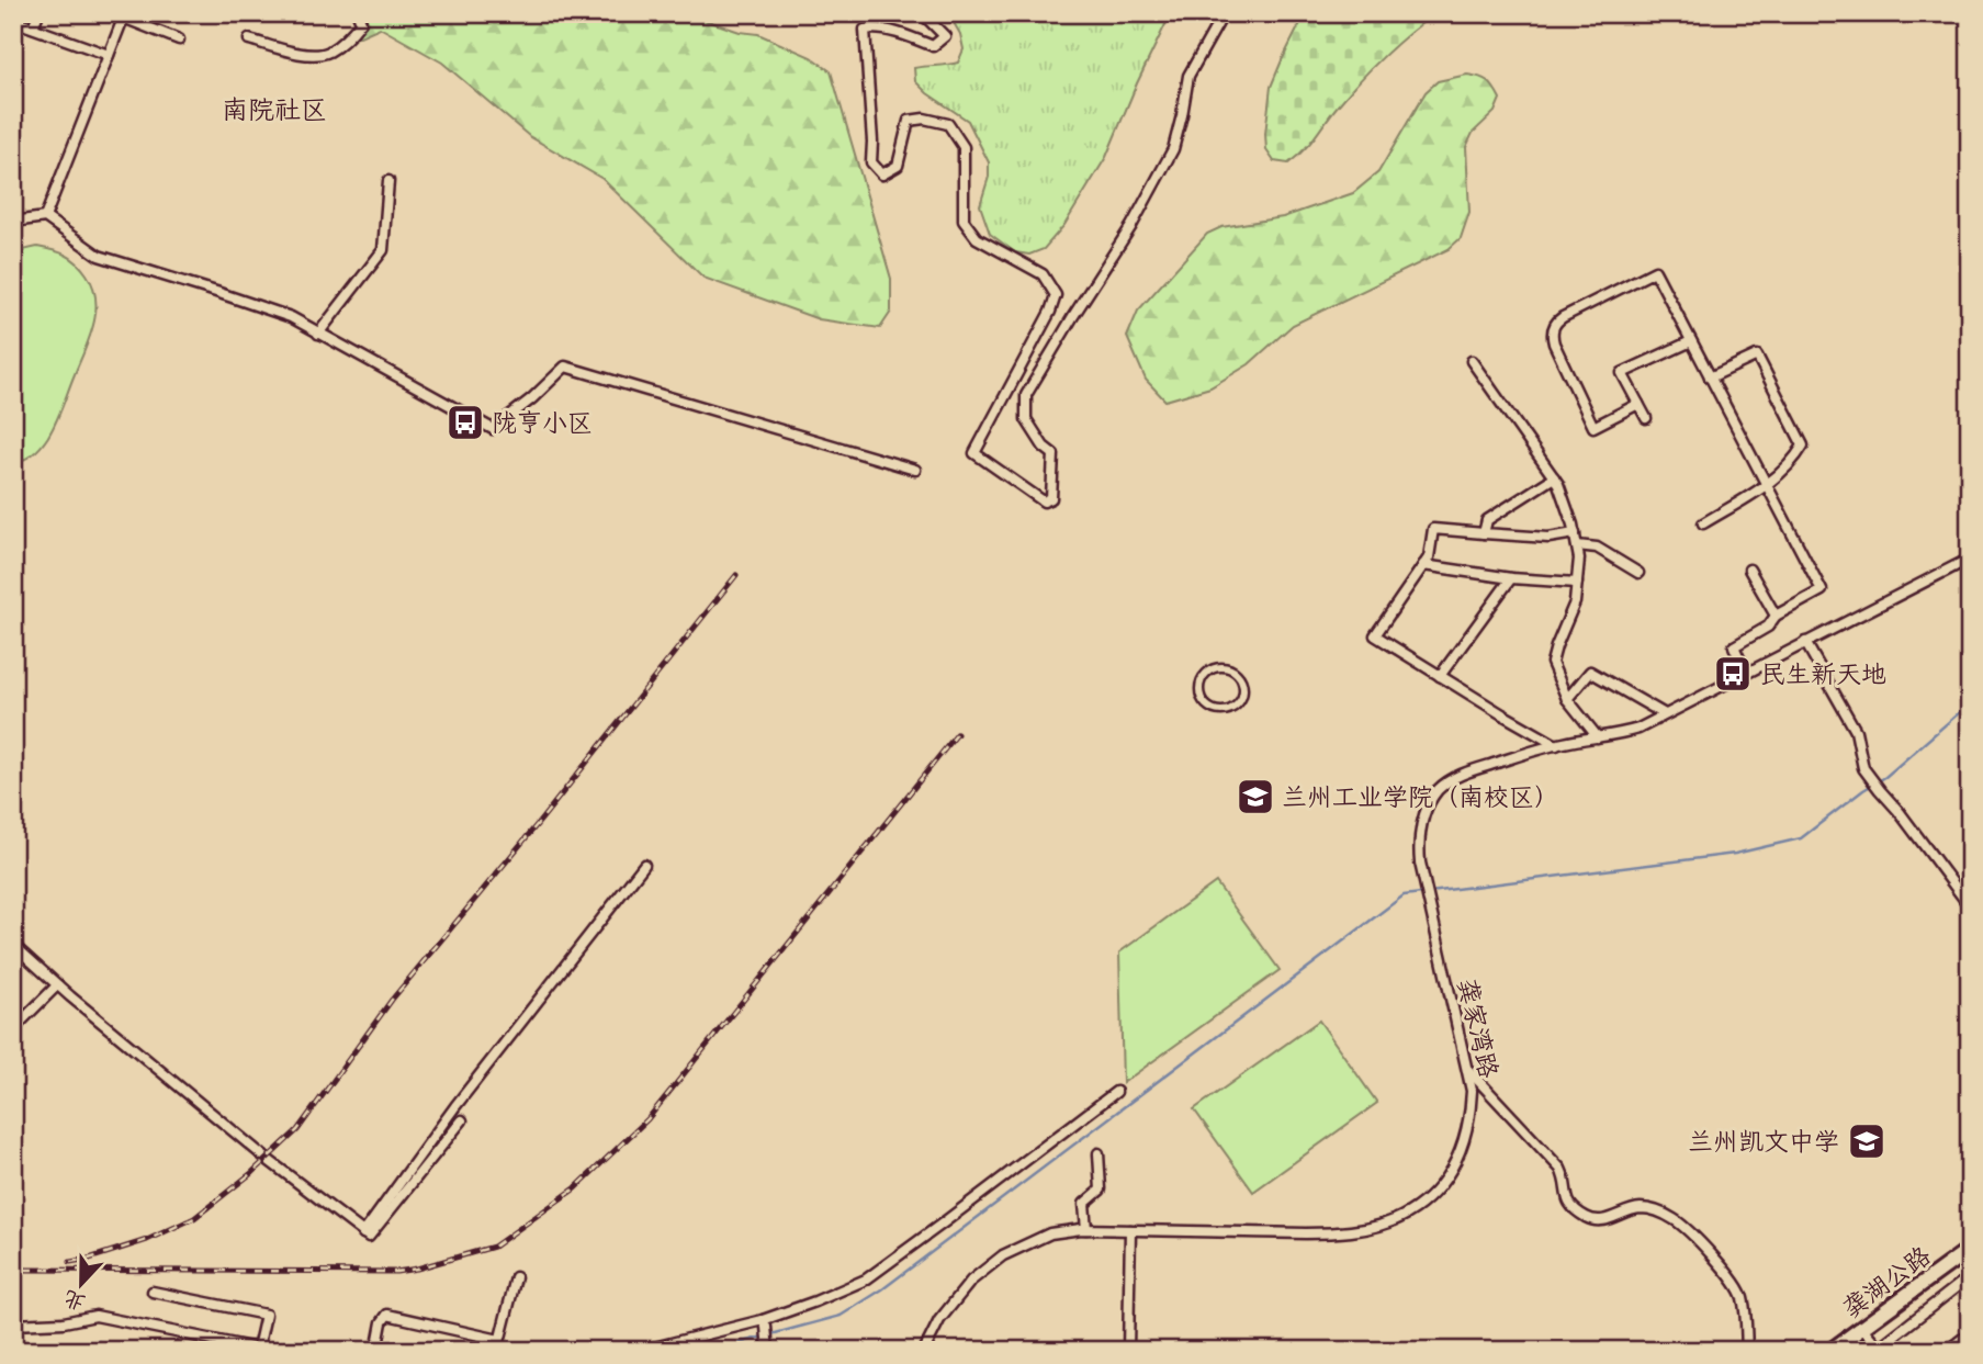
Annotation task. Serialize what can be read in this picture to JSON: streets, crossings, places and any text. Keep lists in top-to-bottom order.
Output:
{
  "streets": {
    "main road": ["龚湖公路"],
    "street": ["龚家湾路"]
  },
  "districts": ["南院社区"],
  "places": {
    "bus stop": ["陇亨小区", "民生新天地"],
    "school or university": ["兰州工业学院（南校区）", "兰州凯文中学"]
  },
  "north": "bottom"
}
